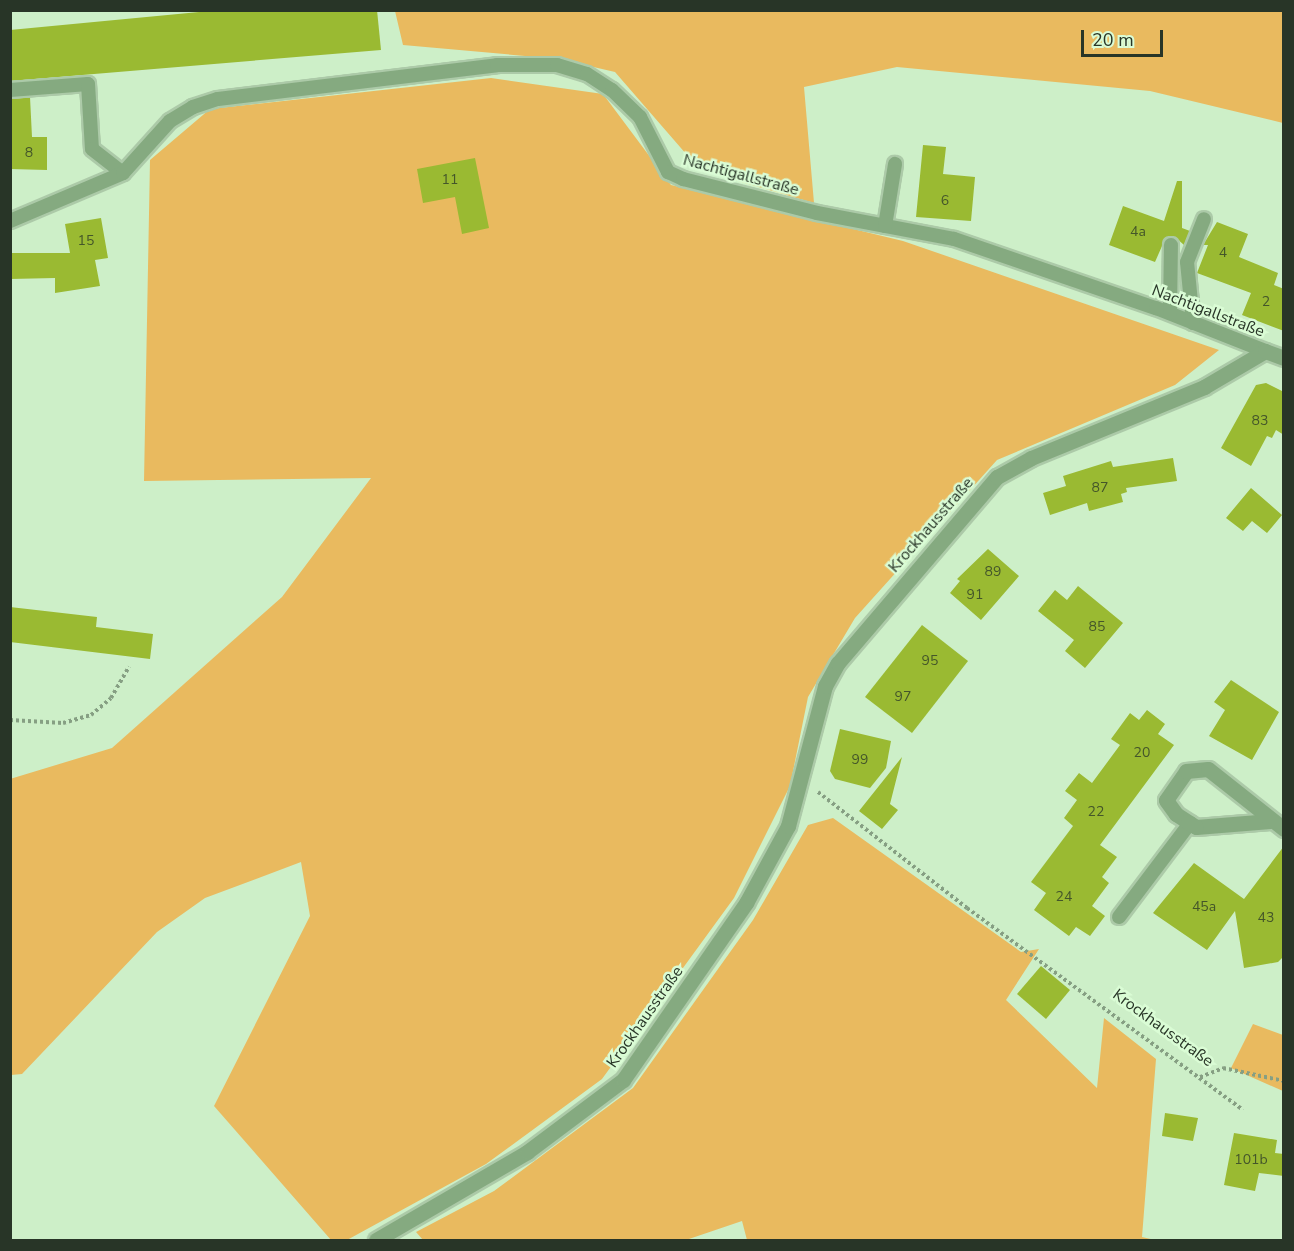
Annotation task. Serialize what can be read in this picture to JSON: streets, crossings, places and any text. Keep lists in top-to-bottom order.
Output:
{
  "streets": {
    "street": ["Krockhausstraße"],
    "lane": ["Nachtigallstraße"]
  },
  "crossings": [
    ["Nachtigallstraße", "Krockhausstraße"]
  ],
  "house_numbers": [
    "8",
    "11",
    "6",
    "4a",
    "15",
    "4",
    "2",
    "83",
    "87",
    "89",
    "91",
    "85",
    "95",
    "97",
    "20",
    "99",
    "22",
    "24",
    "45a",
    "43",
    "101b"
  ],
  "scale_bar": "20 m"
}
